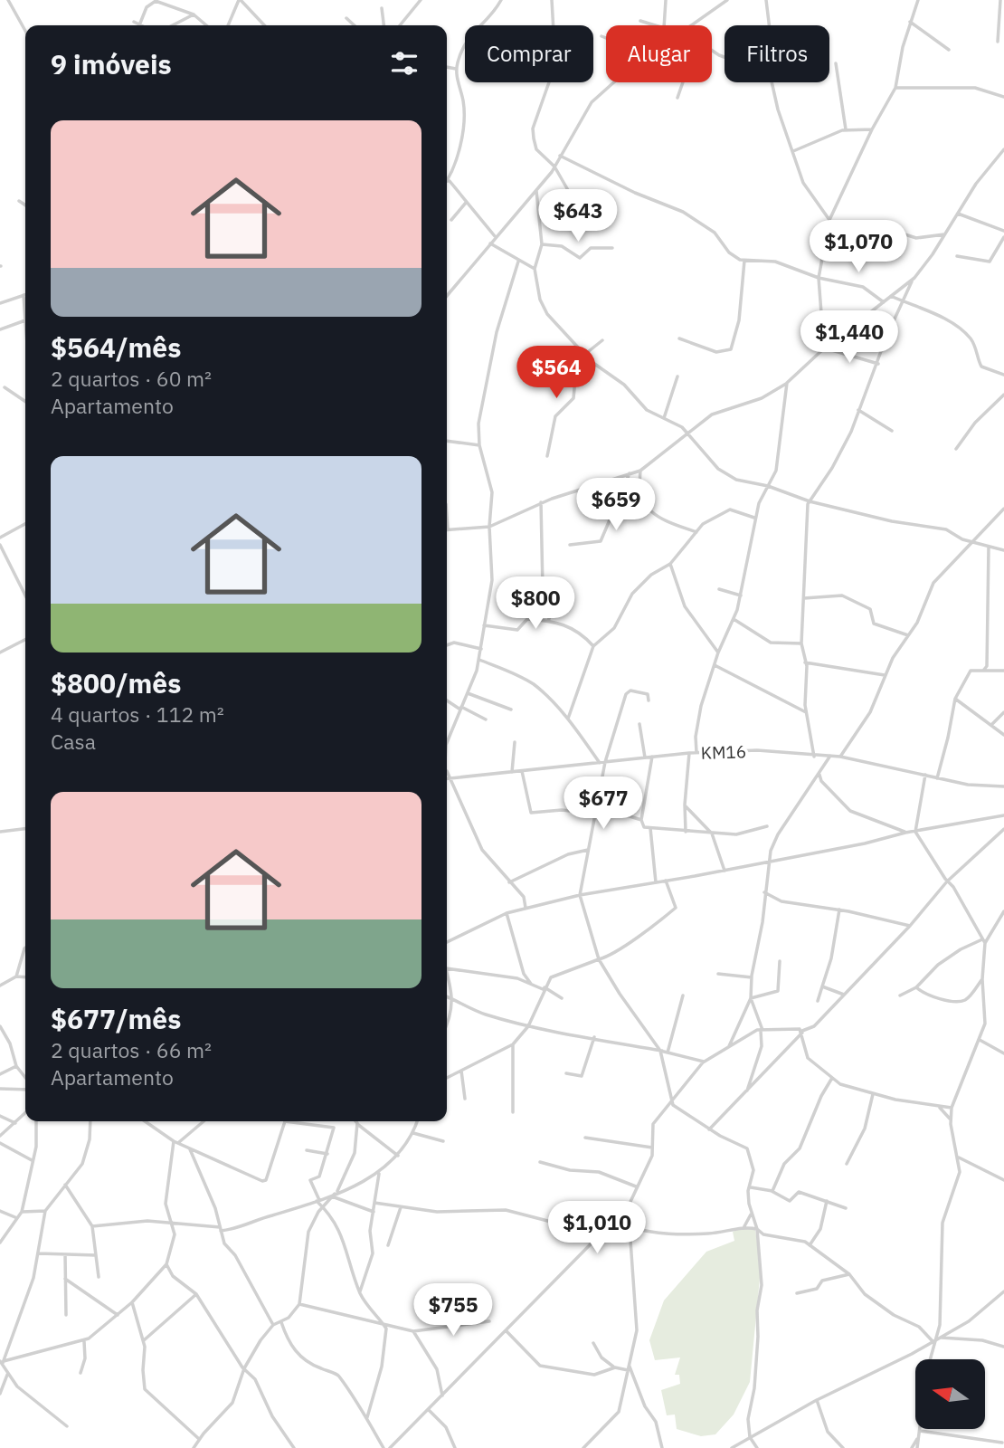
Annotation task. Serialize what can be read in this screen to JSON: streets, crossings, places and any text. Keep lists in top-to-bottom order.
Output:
{
  "streets": {
    "street": ["KM16"]
  },
  "north": "left",
  "page": {
    "chip": ["Comprar", "Alugar", "Filtros"],
    "heading": "9 imóveis",
    "list": [
      {
        "name": "$564/mês",
        "note": "2 quartos · 60 m² · Apartamento"
      },
      {
        "name": "$800/mês",
        "note": "4 quartos · 112 m² · Casa"
      },
      {
        "name": "$677/mês",
        "note": "2 quartos · 66 m² · Apartamento"
      }
    ],
    "price": [
      "$643",
      "$1,070",
      "$1,440",
      "$564",
      "$659",
      "$800",
      "$677",
      "$1,010",
      "$755"
    ]
  }
}
